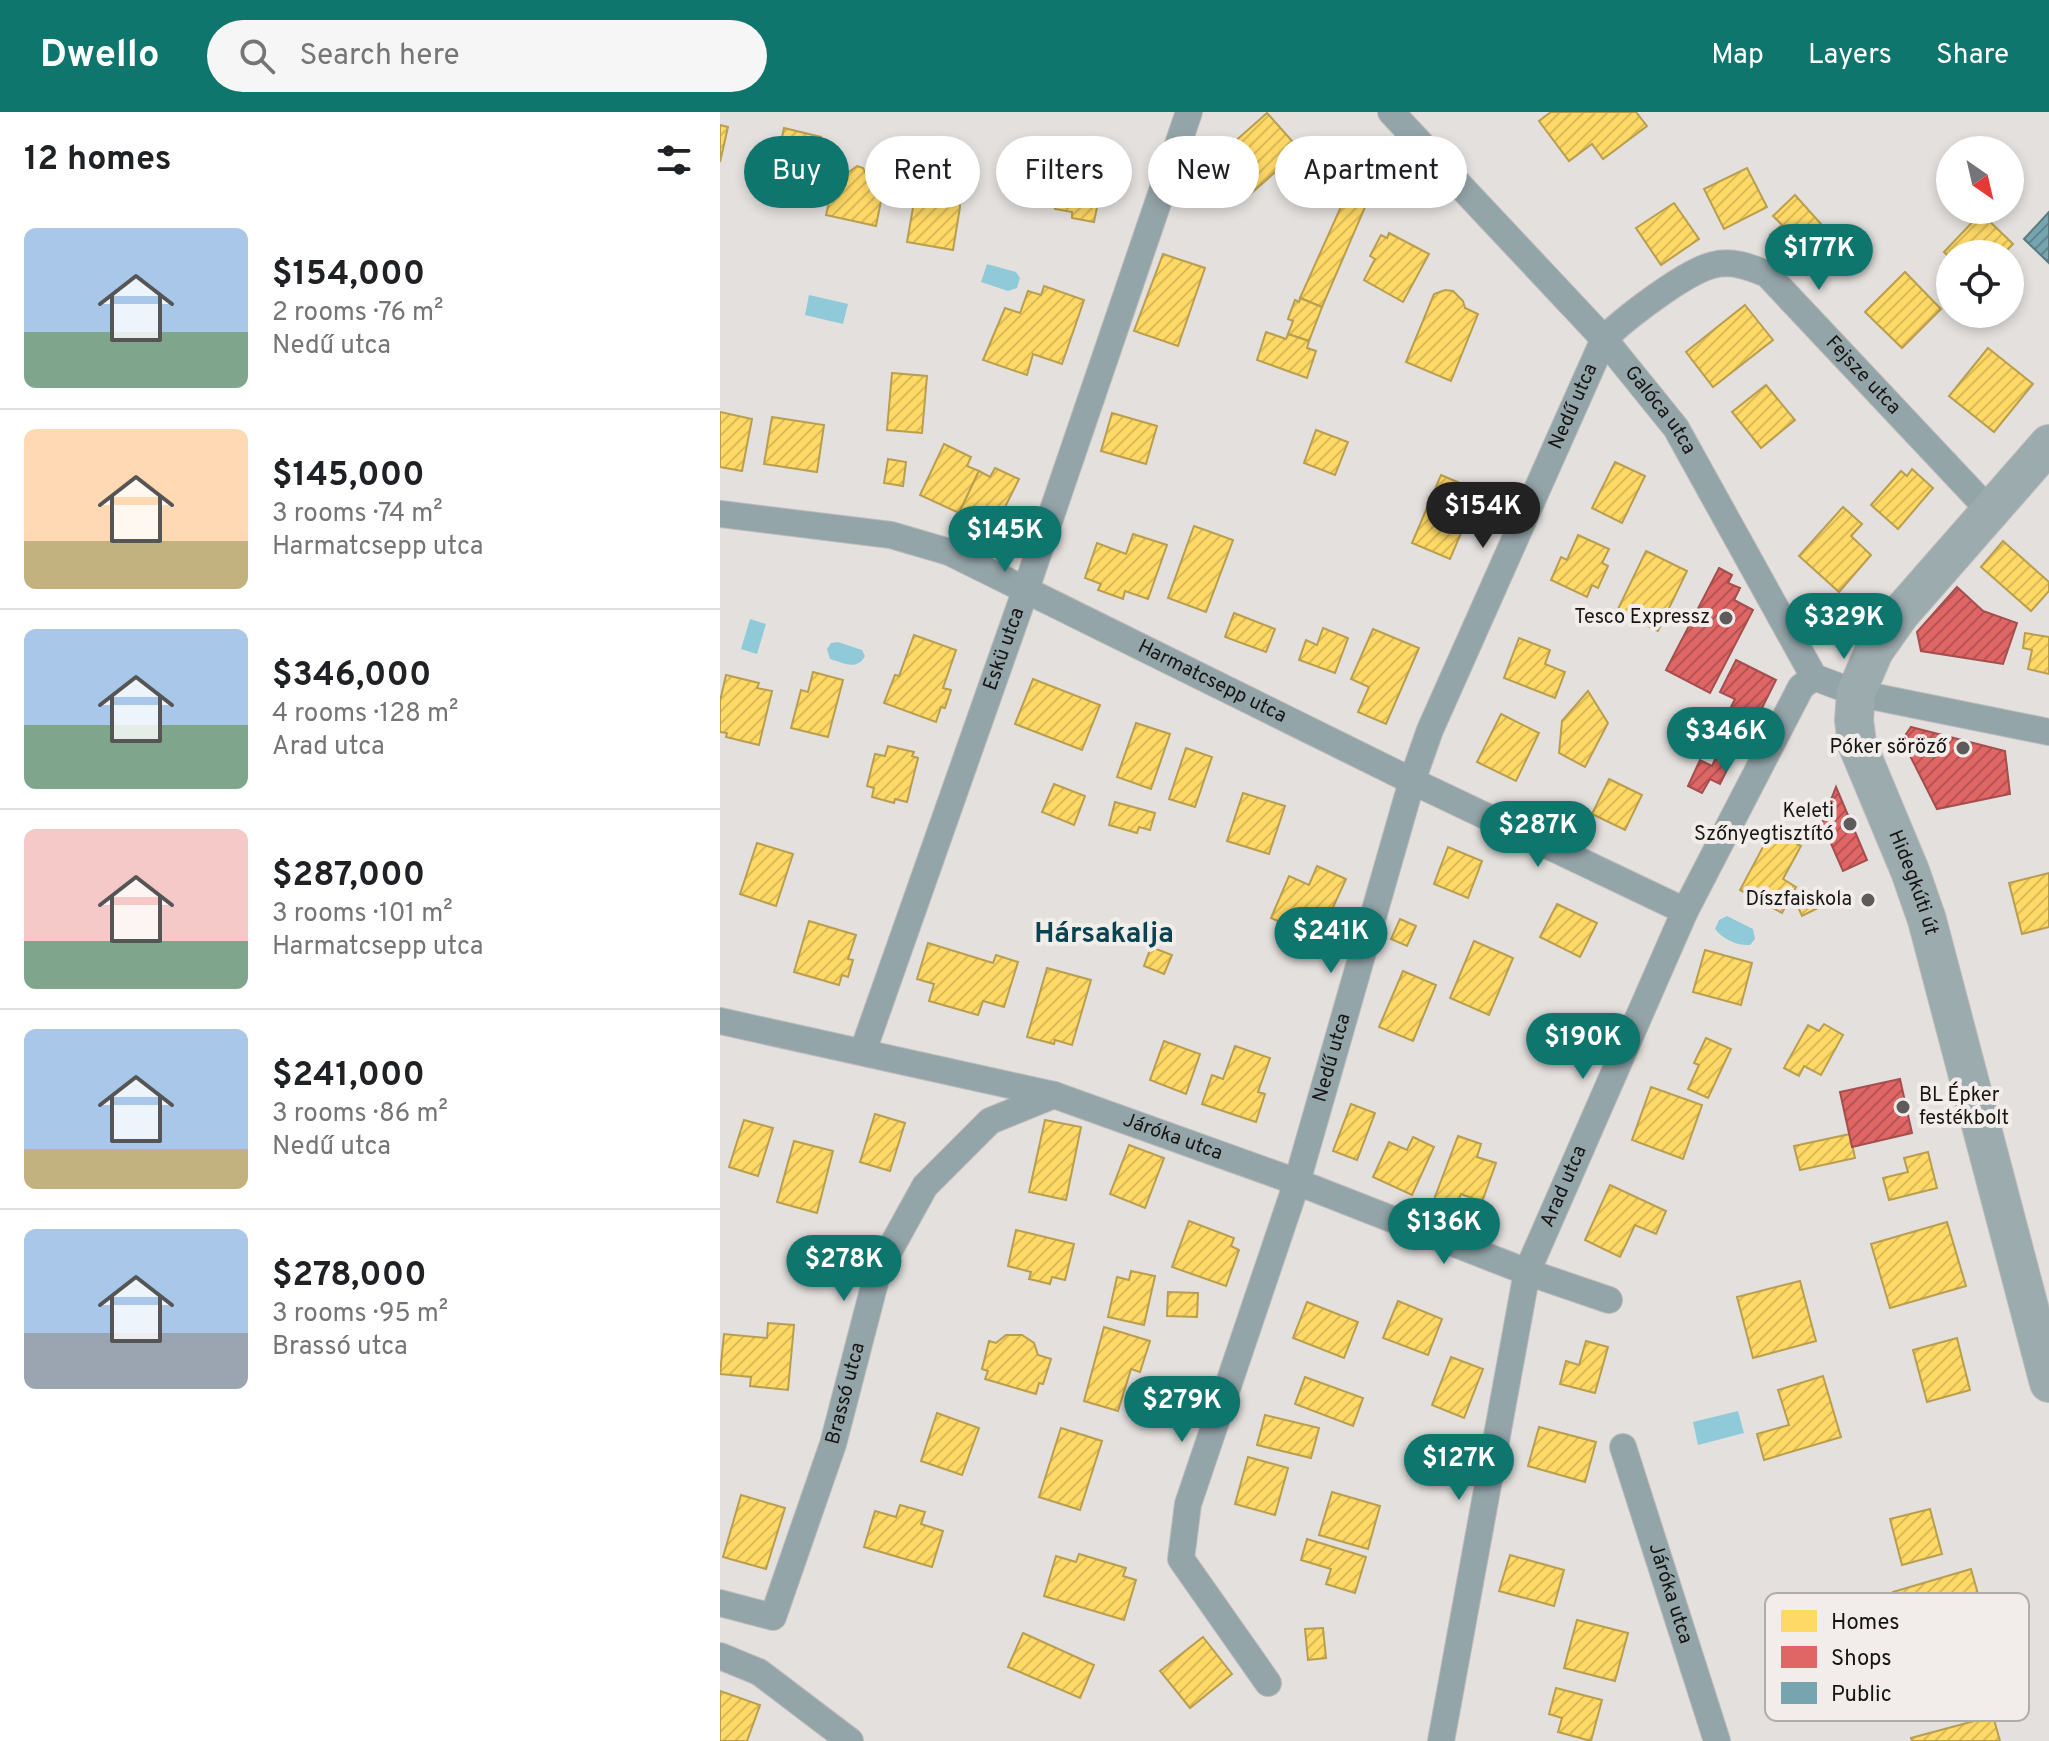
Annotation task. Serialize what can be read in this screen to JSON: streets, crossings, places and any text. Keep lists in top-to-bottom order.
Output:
{
  "streets": {
    "main road": ["Hidegkúti út"],
    "street": [
      "Fejsze utca",
      "Nedű utca",
      "Galóca utca",
      "Eskü utca",
      "Harmatcsepp utca",
      "Járóka utca",
      "Arad utca",
      "Brassó utca"
    ]
  },
  "crossings": [
    ["Fejsze utca", "Nedű utca"],
    ["Fejsze utca", "Galóca utca"],
    ["Fejsze utca", "Hidegkúti út"],
    ["Nedű utca", "Galóca utca"],
    ["Nedű utca", "Harmatcsepp utca"],
    ["Nedű utca", "Járóka utca"],
    ["Galóca utca", "Arad utca"],
    ["Eskü utca", "Harmatcsepp utca"],
    ["Eskü utca", "Járóka utca"],
    ["Harmatcsepp utca", "Arad utca"],
    ["Járóka utca", "Arad utca"],
    ["Járóka utca", "Brassó utca"]
  ],
  "districts": ["Hársakalja"],
  "places": [
    "Tesco Expressz",
    "Póker söröző",
    "Keleti Szőnyegtisztító",
    "Díszfaiskola",
    "BL Épker festékbolt"
  ],
  "legend": ["Homes", "Shops", "Public"],
  "north": "bottom right",
  "page": {
    "header": "Dwello",
    "search": "Search here",
    "nav": ["Map", "Layers", "Share"],
    "heading": "12 homes",
    "chip": [
      "Buy",
      "Rent",
      "Filters",
      "New",
      "Apartment"
    ],
    "list": [
      {
        "name": "$154,000",
        "note": "2 rooms · 76 m² · Nedű utca"
      },
      {
        "name": "$145,000",
        "note": "3 rooms · 74 m² · Harmatcsepp utca"
      },
      {
        "name": "$346,000",
        "note": "4 rooms · 128 m² · Arad utca"
      },
      {
        "name": "$287,000",
        "note": "3 rooms · 101 m² · Harmatcsepp utca"
      },
      {
        "name": "$241,000",
        "note": "3 rooms · 86 m² · Nedű utca"
      },
      {
        "name": "$278,000",
        "note": "3 rooms · 95 m² · Brassó utca"
      }
    ],
    "price": [
      "$177K",
      "$154K",
      "$145K",
      "$329K",
      "$346K",
      "$287K",
      "$241K",
      "$190K",
      "$136K",
      "$278K",
      "$279K",
      "$127K"
    ]
  }
}
